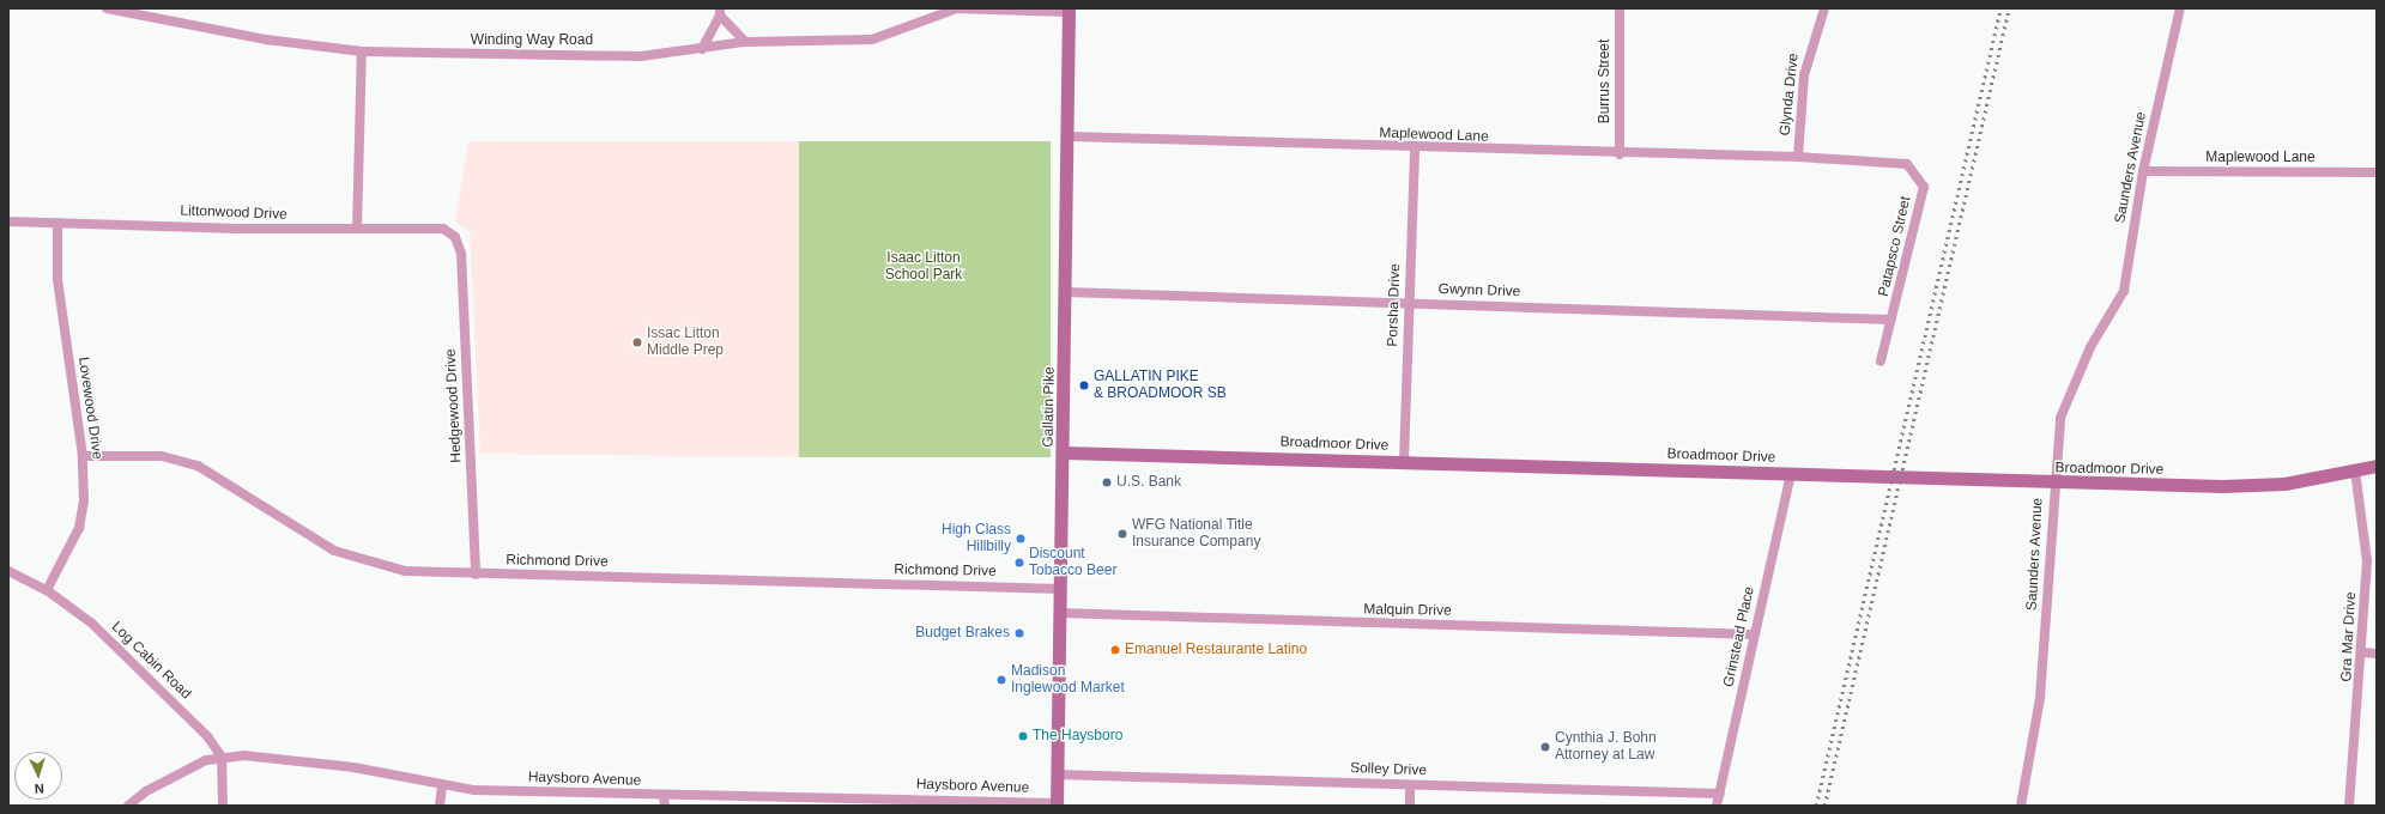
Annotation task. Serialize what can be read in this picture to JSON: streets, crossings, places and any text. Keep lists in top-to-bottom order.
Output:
{
  "streets": {
    "main road": ["Gallatin Pike", "Broadmoor Drive"],
    "street": [
      "Winding Way Road",
      "Burrus Street",
      "Glynda Drive",
      "Maplewood Lane",
      "Saunders Avenue",
      "Littonwood Drive",
      "Patapsco Street",
      "Gwynn Drive",
      "Porsha Drive",
      "Hedgewood Drive",
      "Lovewood Drive",
      "Richmond Drive",
      "Malquin Drive",
      "Grinstead Place",
      "Gra Mar Drive",
      "Log Cabin Road",
      "Solley Drive",
      "Haysboro Avenue"
    ]
  },
  "crossings": [
    ["Burrus Street", "Maplewood Lane"],
    ["Glynda Drive", "Maplewood Lane"],
    ["Glynda Drive", "Patapsco Street"],
    ["Maplewood Lane", "Saunders Avenue"],
    ["Maplewood Lane", "Patapsco Street"],
    ["Maplewood Lane", "Porsha Drive"],
    ["Maplewood Lane", "Gallatin Pike"],
    ["Saunders Avenue", "Broadmoor Drive"],
    ["Littonwood Drive", "Hedgewood Drive"],
    ["Littonwood Drive", "Lovewood Drive"],
    ["Patapsco Street", "Gwynn Drive"],
    ["Gwynn Drive", "Porsha Drive"],
    ["Gwynn Drive", "Gallatin Pike"],
    ["Porsha Drive", "Broadmoor Drive"],
    ["Hedgewood Drive", "Richmond Drive"],
    ["Gallatin Pike", "Broadmoor Drive"],
    ["Gallatin Pike", "Richmond Drive"],
    ["Gallatin Pike", "Malquin Drive"],
    ["Gallatin Pike", "Solley Drive"],
    ["Gallatin Pike", "Haysboro Avenue"],
    ["Lovewood Drive", "Richmond Drive"],
    ["Lovewood Drive", "Log Cabin Road"],
    ["Broadmoor Drive", "Grinstead Place"],
    ["Broadmoor Drive", "Gra Mar Drive"],
    ["Malquin Drive", "Grinstead Place"],
    ["Grinstead Place", "Solley Drive"],
    ["Log Cabin Road", "Haysboro Avenue"]
  ],
  "parks": ["Isaac Litton School Park"],
  "places": [
    "Issac Litton Middle Prep",
    "GALLATIN PIKE & BROADMOOR SB",
    "U.S. Bank",
    "WFG National Title Insurance Company",
    "High Class Hillbilly",
    "Discount Tobacco Beer",
    "Budget Brakes",
    "Emanuel Restaurante Latino",
    "Madison Inglewood Market",
    "The Haysboro",
    "Cynthia J. Bohn Attorney at Law"
  ],
  "north": "bottom"
}
